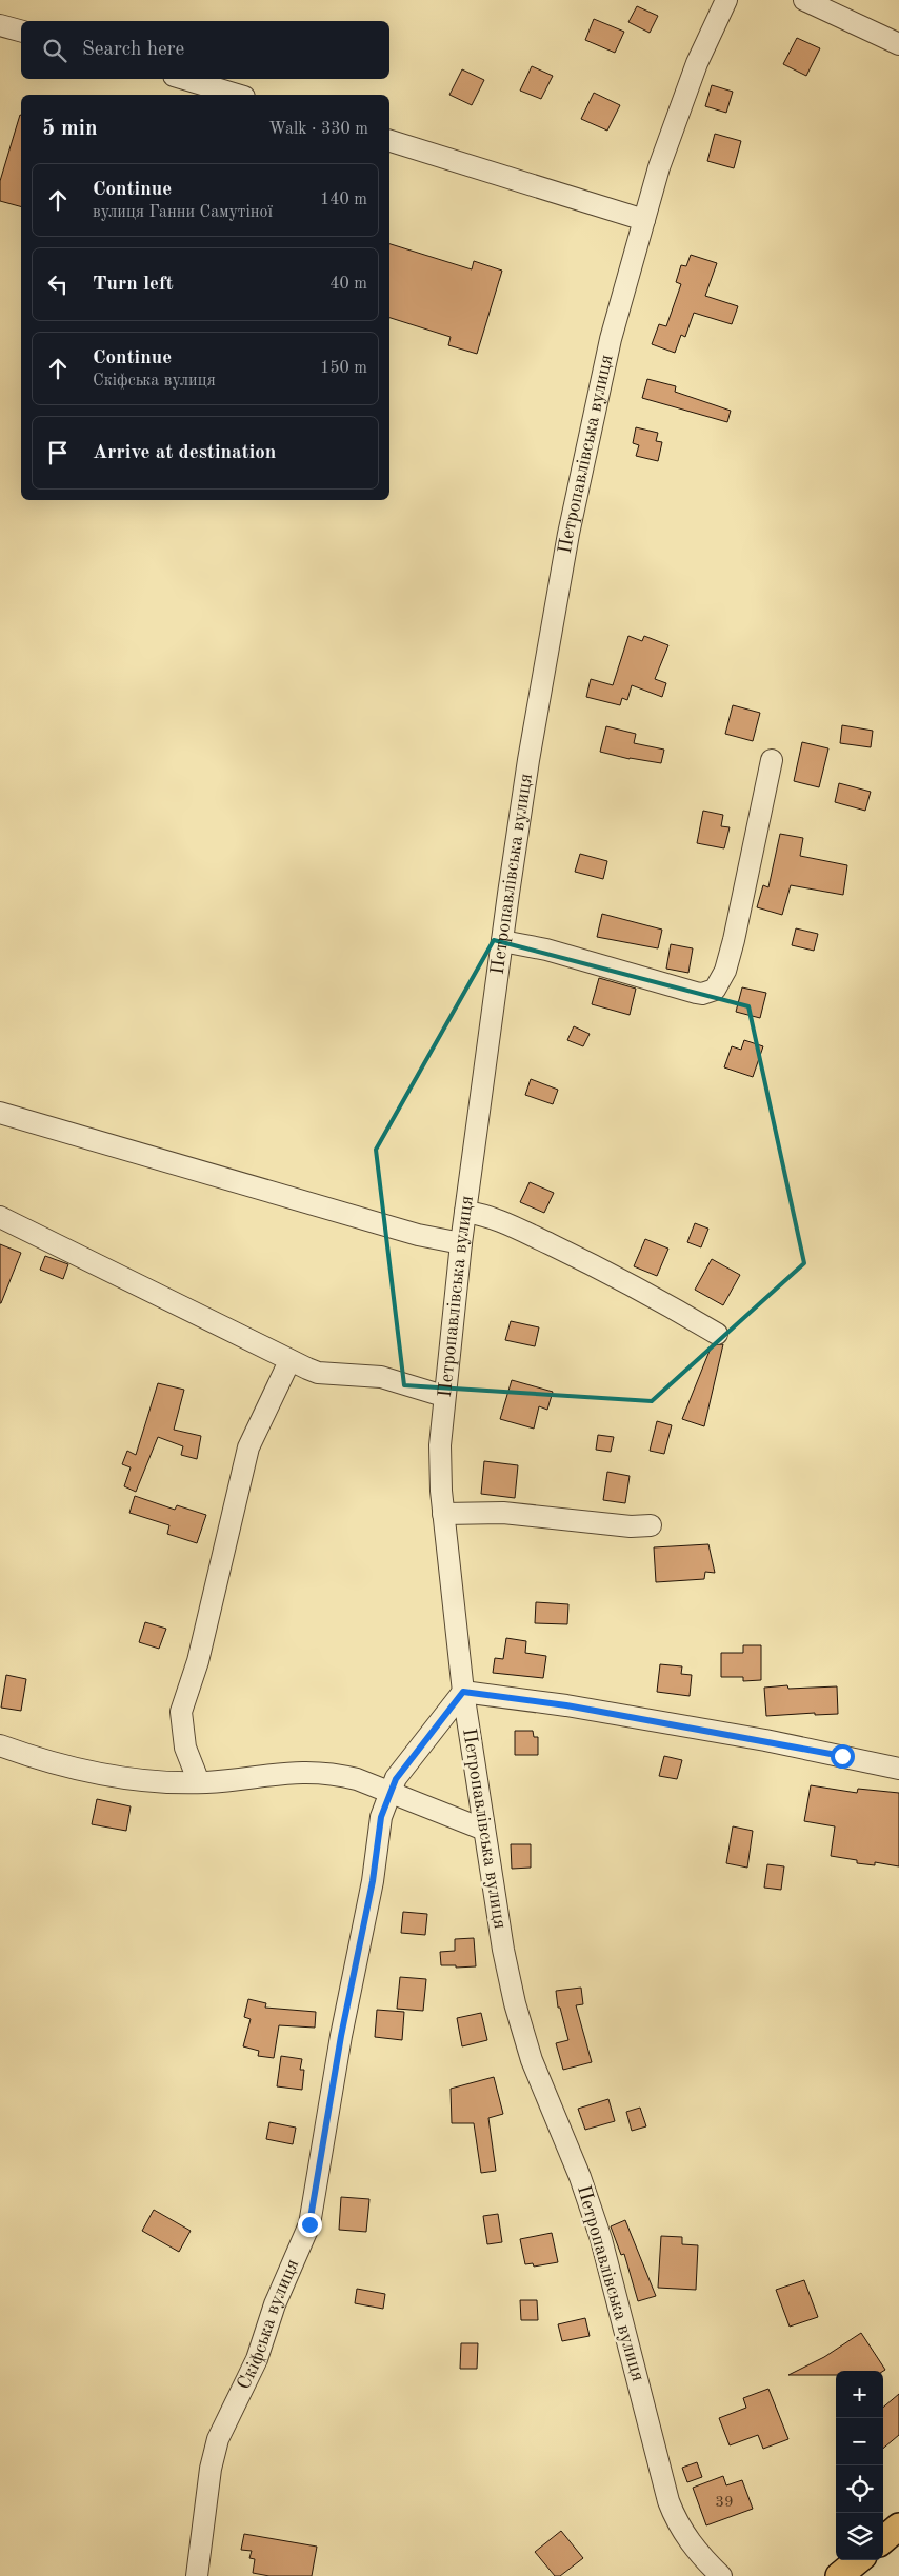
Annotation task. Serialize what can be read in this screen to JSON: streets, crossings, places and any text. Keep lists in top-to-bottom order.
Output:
{
  "streets": {
    "street": ["Петропавлівська вулиця", "Скіфська вулиця"]
  },
  "crossings": [
    ["Петропавлівська вулиця", "Скіфська вулиця"]
  ],
  "house_numbers": ["39"],
  "page": {
    "search": "Search here",
    "heading": ["5 min", "Walk · 330 m"],
    "list": [
      ["Continue", "вулиця Ганни Самутіної", "140 m"],
      ["Turn left", "40 m"],
      ["Continue", "Скіфська вулиця", "150 m"],
      "Arrive at destination"
    ],
    "map_buttons": ["+", "−"]
  }
}
